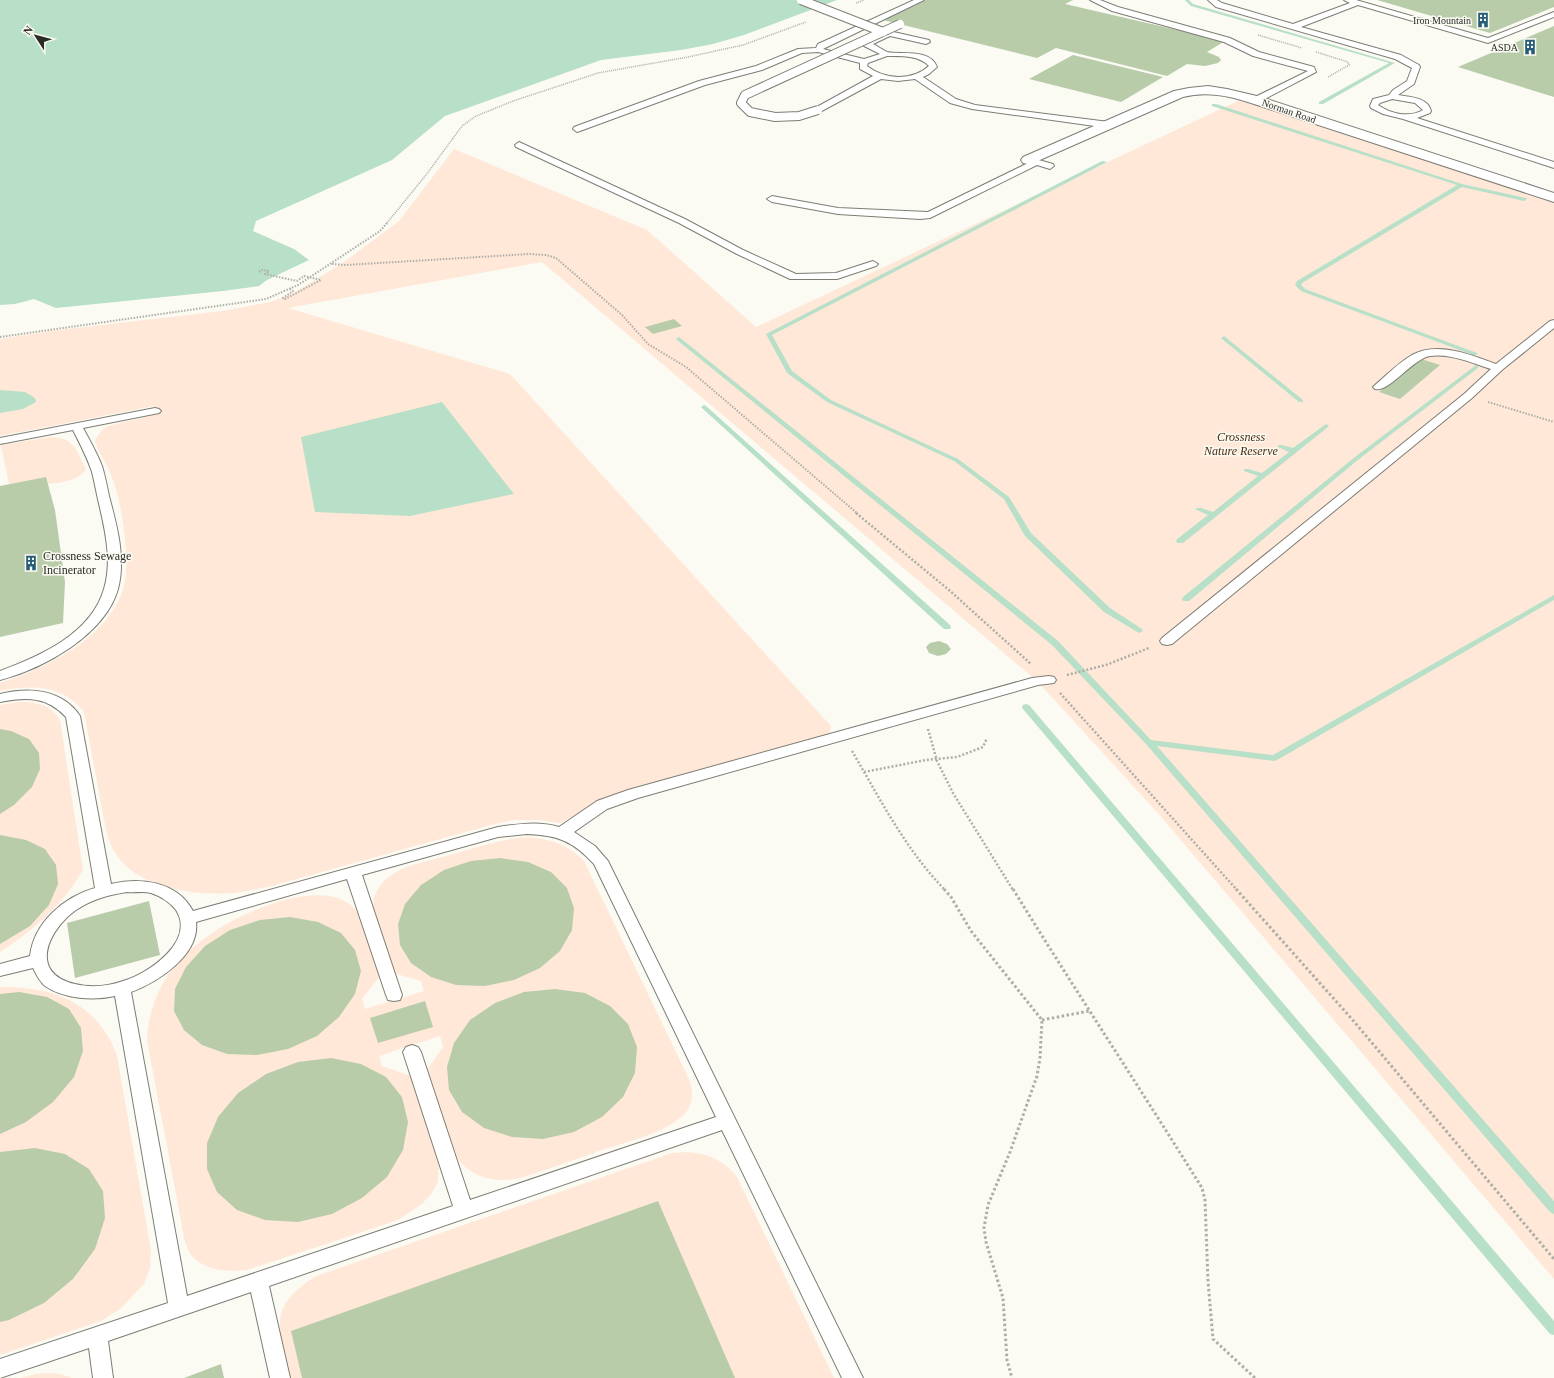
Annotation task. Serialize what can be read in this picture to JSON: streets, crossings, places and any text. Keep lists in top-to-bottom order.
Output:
{
  "streets": {
    "street": ["Norman Road"]
  },
  "parks": ["Crossness Nature Reserve"],
  "places": {
    "building": ["Iron Mountain", "ASDA", "Crossness Sewage Incinerator"]
  },
  "north": "top left"
}
